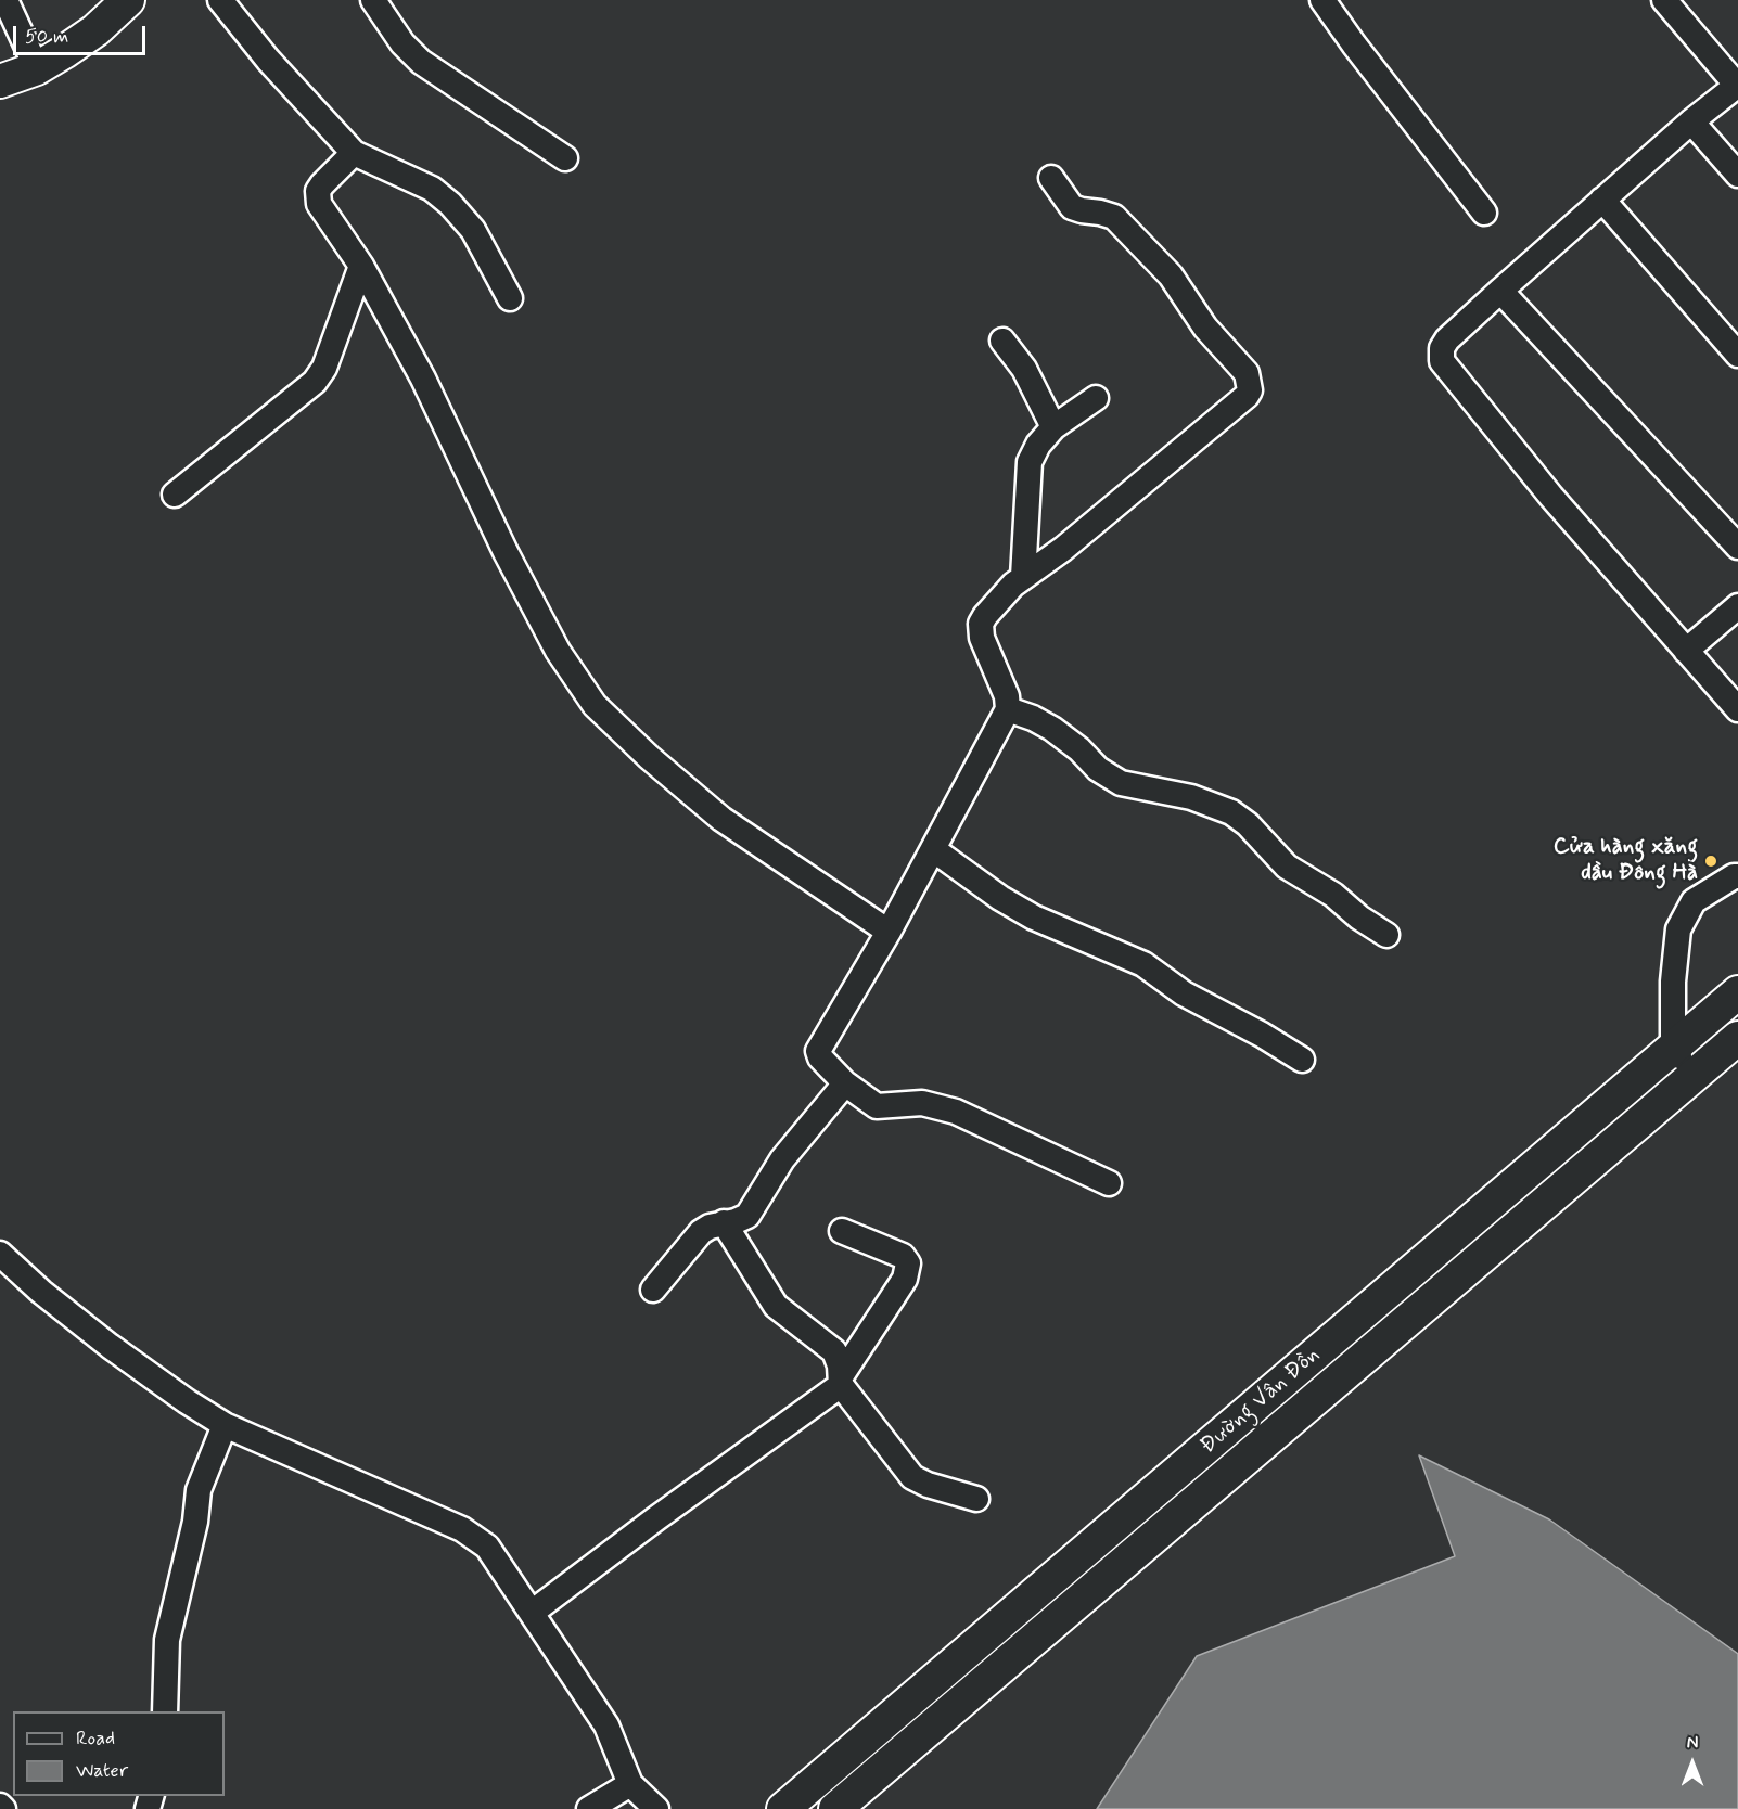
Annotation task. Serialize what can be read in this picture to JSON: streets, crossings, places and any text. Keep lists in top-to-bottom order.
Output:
{
  "streets": {
    "main road": ["Đường Vân Đồn"]
  },
  "places": ["Cửa hàng xăng dầu Đông Hà"],
  "legend": ["Road", "Water"],
  "scale_bar": "50 m",
  "north": "top"
}
